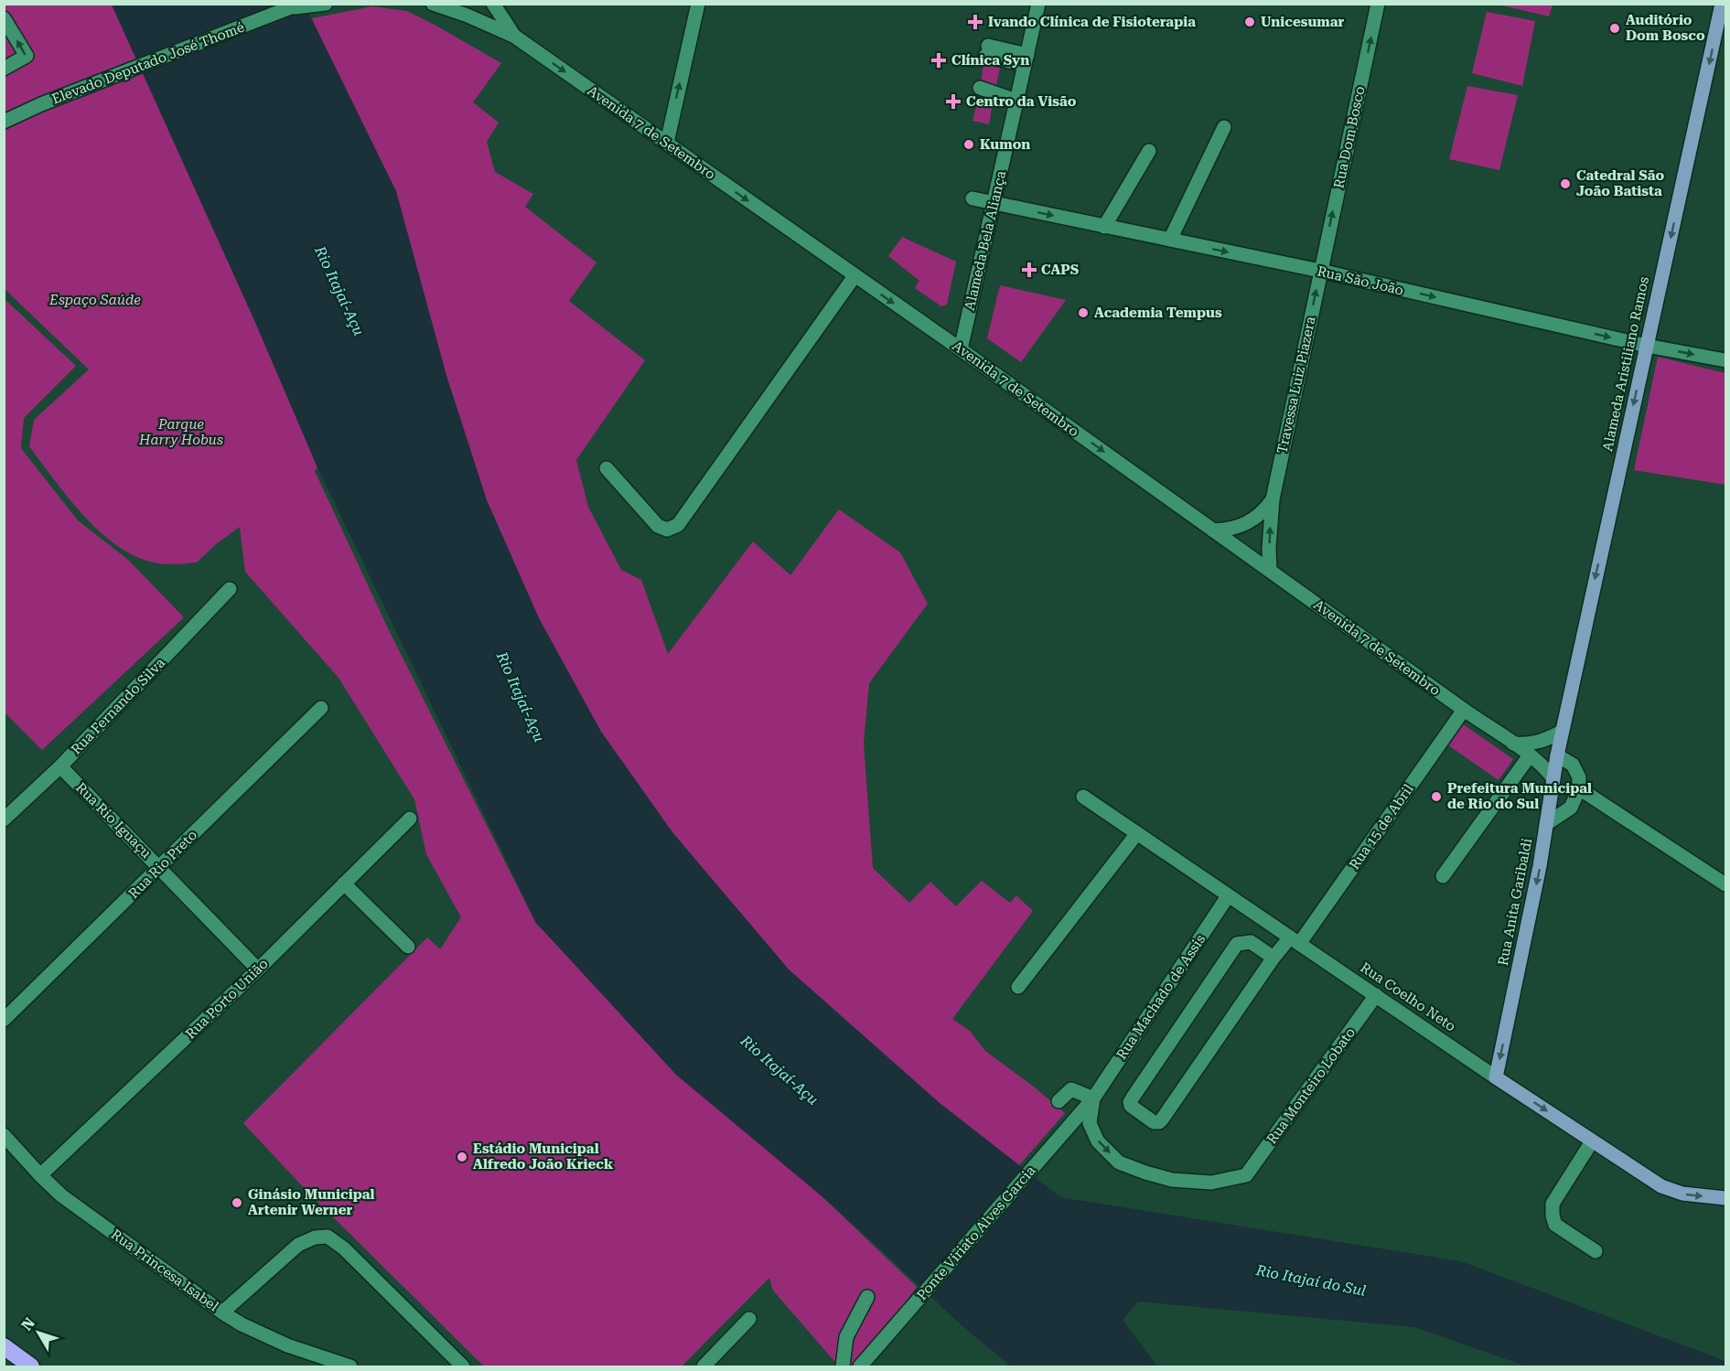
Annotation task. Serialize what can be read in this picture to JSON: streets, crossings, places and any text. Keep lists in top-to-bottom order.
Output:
{
  "streets": {
    "main road": ["Alameda Aristiliano Ramos", "Rua Anita Garibaldi", "Rua Coelho Neto"],
    "street": [
      "Elevado Deputado José Thomé",
      "Avenida 7 de Setembro",
      "Rua Dom Bosco",
      "Alameda Bela Aliança",
      "Rua São João",
      "Travessa Luiz Piazera",
      "Rua Fernando Silva",
      "Rua Rio Iguaçu",
      "Rua 15 de Abril",
      "Rua Rio Preto",
      "Rua Machado de Assis",
      "Rua Porto União",
      "Rua Monteiro Lobato",
      "Ponte Viriato Alves Garcia",
      "Rua Princesa Isabel"
    ]
  },
  "crossings": [
    ["Avenida 7 de Setembro", "Alameda Bela Aliança"],
    ["Avenida 7 de Setembro", "Travessa Luiz Piazera"],
    ["Avenida 7 de Setembro", "Rua 15 de Abril"],
    ["Avenida 7 de Setembro", "Rua Anita Garibaldi"],
    ["Rua Dom Bosco", "Rua São João"],
    ["Rua Dom Bosco", "Travessa Luiz Piazera"],
    ["Alameda Bela Aliança", "Rua São João"],
    ["Rua São João", "Alameda Aristiliano Ramos"],
    ["Rua São João", "Travessa Luiz Piazera"],
    ["Alameda Aristiliano Ramos", "Rua Anita Garibaldi"],
    ["Rua Fernando Silva", "Rua Rio Iguaçu"],
    ["Rua Rio Iguaçu", "Rua Rio Preto"],
    ["Rua Rio Iguaçu", "Rua Porto União"],
    ["Rua 15 de Abril", "Rua Coelho Neto"],
    ["Rua Anita Garibaldi", "Rua Coelho Neto"],
    ["Rua Machado de Assis", "Rua Coelho Neto"],
    ["Rua Machado de Assis", "Rua Monteiro Lobato"],
    ["Rua Machado de Assis", "Ponte Viriato Alves Garcia"],
    ["Rua Coelho Neto", "Rua Monteiro Lobato"],
    ["Rua Porto União", "Rua Princesa Isabel"],
    ["Rua Monteiro Lobato", "Ponte Viriato Alves Garcia"]
  ],
  "one_way": [
    "Avenida 7 de Setembro",
    "Rua Dom Bosco",
    "Rua São João",
    "Alameda Aristiliano Ramos",
    "Travessa Luiz Piazera",
    "Rua Anita Garibaldi"
  ],
  "water": ["Rio Itajaí-Açu", "Rio Itajaí do Sul"],
  "parks": ["Espaço Saúde", "Parque Harry Hobus"],
  "places": {
    "health": [
      "Ivando Clínica de Fisioterapia",
      "Clínica Syn",
      "Centro da Visão",
      "CAPS"
    ],
    "other": [
      "Unicesumar",
      "Auditório Dom Bosco",
      "Kumon",
      "Catedral São João Batista",
      "Academia Tempus",
      "Prefeitura Municipal de Rio do Sul",
      "Estádio Municipal Alfredo João Krieck",
      "Ginásio Municipal Artenir Werner"
    ]
  },
  "north": "top left"
}
